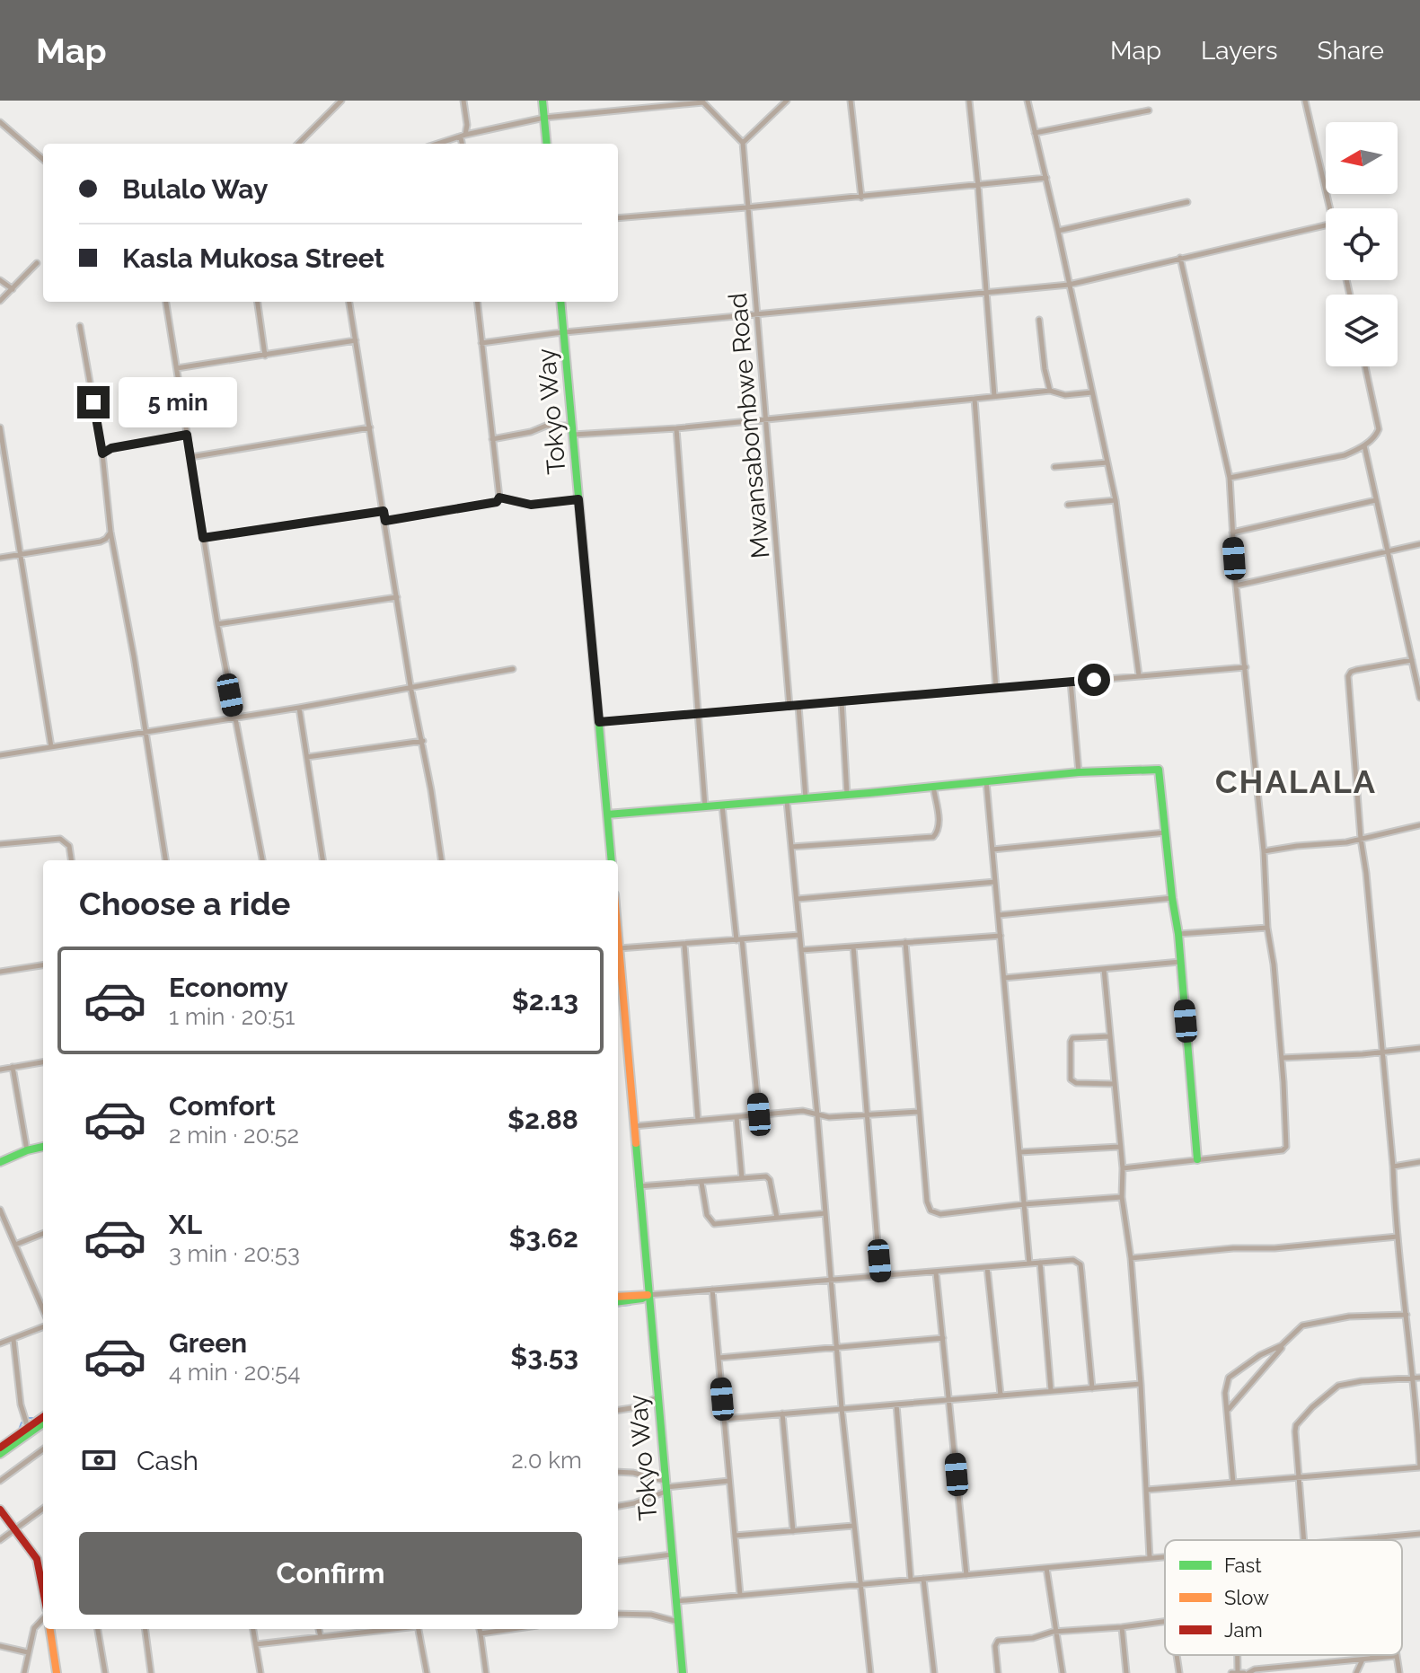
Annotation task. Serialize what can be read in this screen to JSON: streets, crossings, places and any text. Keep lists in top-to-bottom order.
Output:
{
  "streets": {
    "street": ["Tokyo Way", "Mwansabombwe Road"]
  },
  "districts": ["CHALALA"],
  "legend": ["Fast", "Slow", "Jam"],
  "north": "left",
  "page": {
    "header": "Map",
    "nav": ["Map", "Layers", "Share"],
    "banner": ["Bulalo Way", "Kasla Mukosa Street"],
    "bubble": "5 min",
    "heading": "Choose a ride",
    "list": [
      {
        "name": "Economy",
        "note": "1 min · 20:51",
        "value": "$2.13"
      },
      {
        "name": "Comfort",
        "note": "2 min · 20:52",
        "value": "$2.88"
      },
      {
        "name": "XL",
        "note": "3 min · 20:53",
        "value": "$3.62"
      },
      {
        "name": "Green",
        "note": "4 min · 20:54",
        "value": "$3.53"
      }
    ],
    "pay": ["Cash", "2.0 km"],
    "buttons": "Confirm"
  }
}
